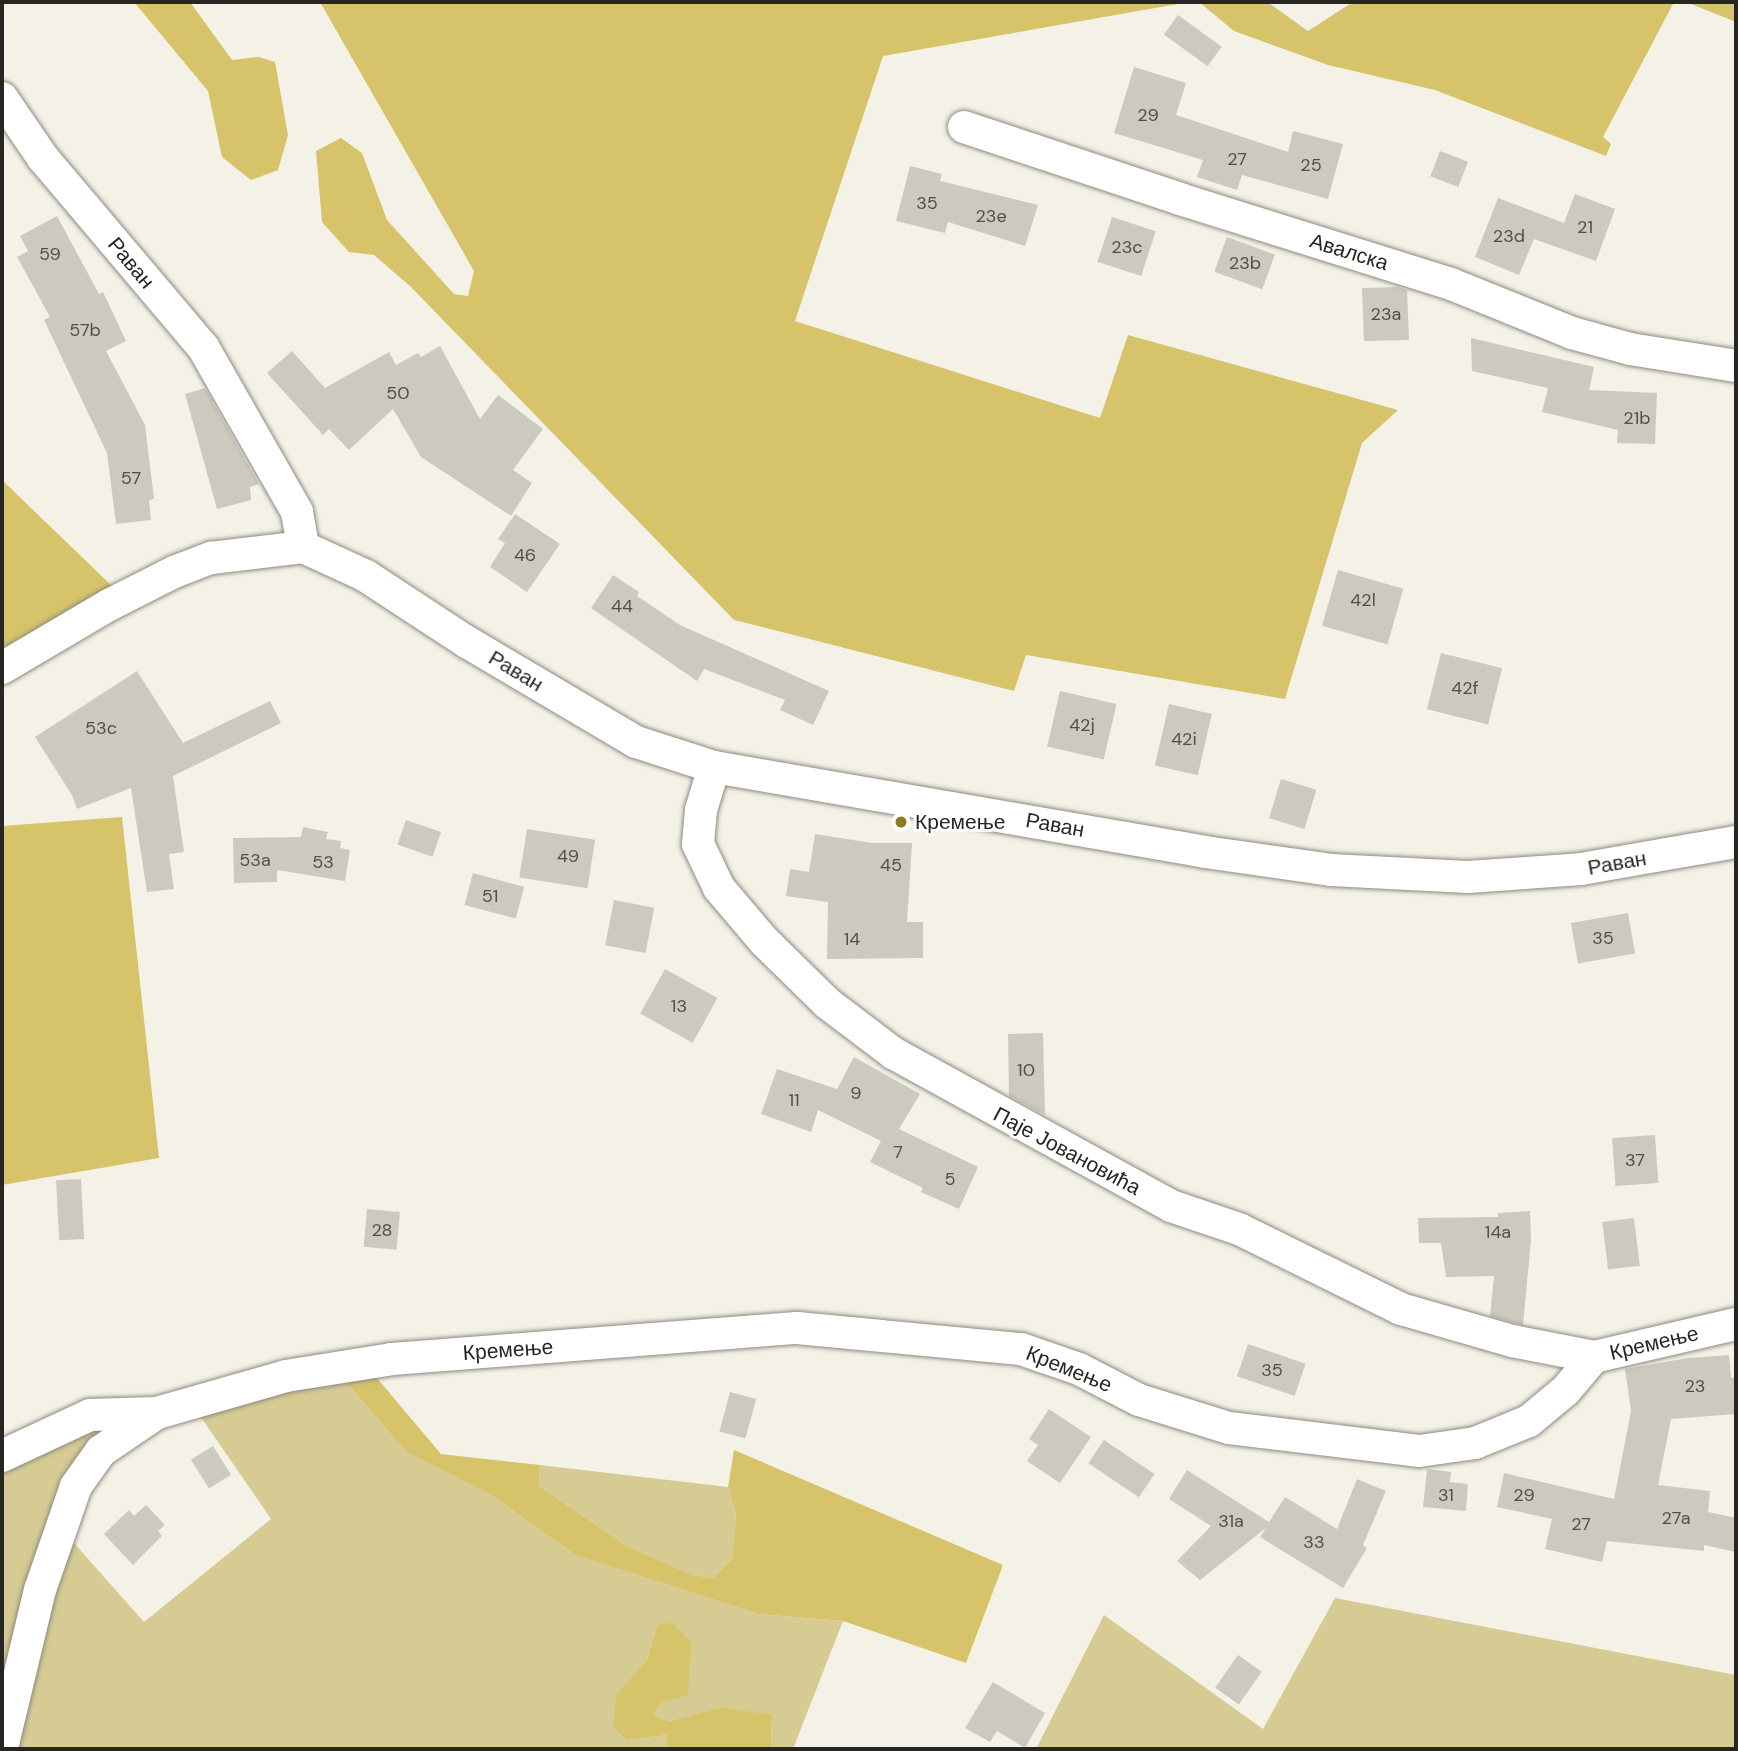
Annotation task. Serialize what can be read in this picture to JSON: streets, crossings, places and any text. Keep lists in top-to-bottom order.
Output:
{
  "streets": {
    "street": [
      "Авалска",
      "Раван",
      "Паје Јовановића",
      "Кремење"
    ]
  },
  "crossings": [
    ["Раван", "Паје Јовановића"],
    ["Паје Јовановића", "Кремење"]
  ],
  "places": ["Кремење"],
  "house_numbers": [
    "29",
    "27",
    "25",
    "35",
    "23e",
    "21",
    "23d",
    "23c",
    "59",
    "23b",
    "23a",
    "57b",
    "50",
    "21b",
    "57",
    "46",
    "42l",
    "44",
    "42f",
    "42j",
    "53c",
    "42i",
    "49",
    "53a",
    "53",
    "45",
    "51",
    "35",
    "14",
    "13",
    "10",
    "9",
    "11",
    "7",
    "37",
    "5",
    "28",
    "14a",
    "35",
    "23",
    "31",
    "29",
    "27a",
    "31a",
    "27",
    "33"
  ]
}
